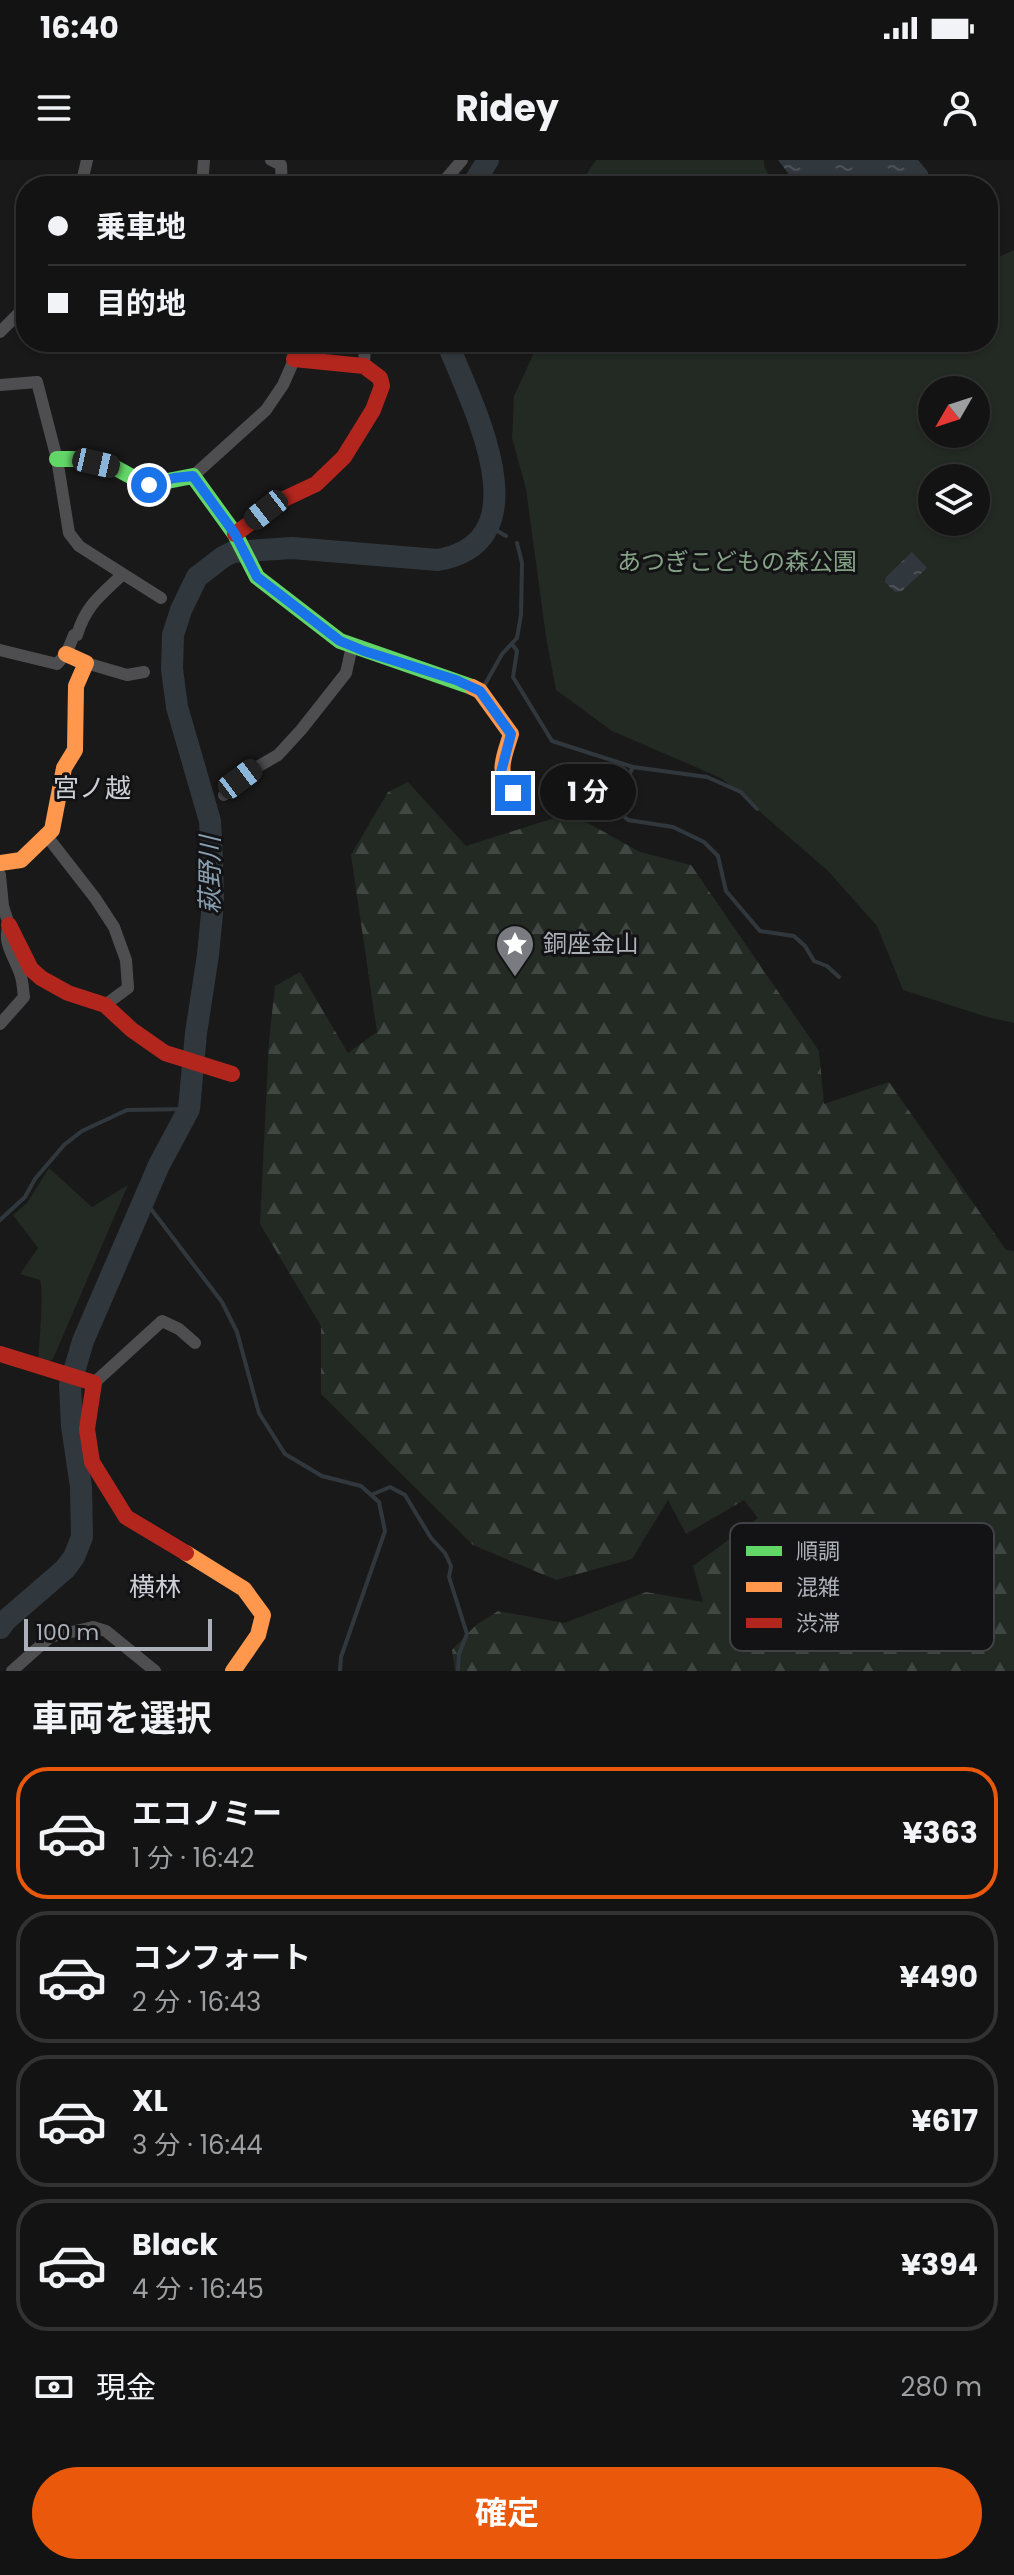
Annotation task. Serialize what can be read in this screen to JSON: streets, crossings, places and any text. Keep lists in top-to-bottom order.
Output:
{
  "districts": ["宮ノ越", "横林"],
  "water": ["萩野川"],
  "parks": ["あつぎこどもの森公園"],
  "places": {
    "place": ["銅座金山"]
  },
  "legend": ["順調", "混雑", "渋滞"],
  "scale_bar": "100 m",
  "north": "bottom left",
  "page": {
    "status": "16:40",
    "header": "Ridey",
    "banner": ["乗車地", "目的地"],
    "bubble": "1 分",
    "scale": "100 m",
    "heading": "車両を選択",
    "list": [
      {
        "name": "エコノミー",
        "note": "1 分 · 16:42",
        "value": "¥363"
      },
      {
        "name": "コンフォート",
        "note": "2 分 · 16:43",
        "value": "¥490"
      },
      {
        "name": "XL",
        "note": "3 分 · 16:44",
        "value": "¥617"
      },
      {
        "name": "Black",
        "note": "4 分 · 16:45",
        "value": "¥394"
      }
    ],
    "pay": ["現金", "280 m"],
    "buttons": "確定"
  }
}
